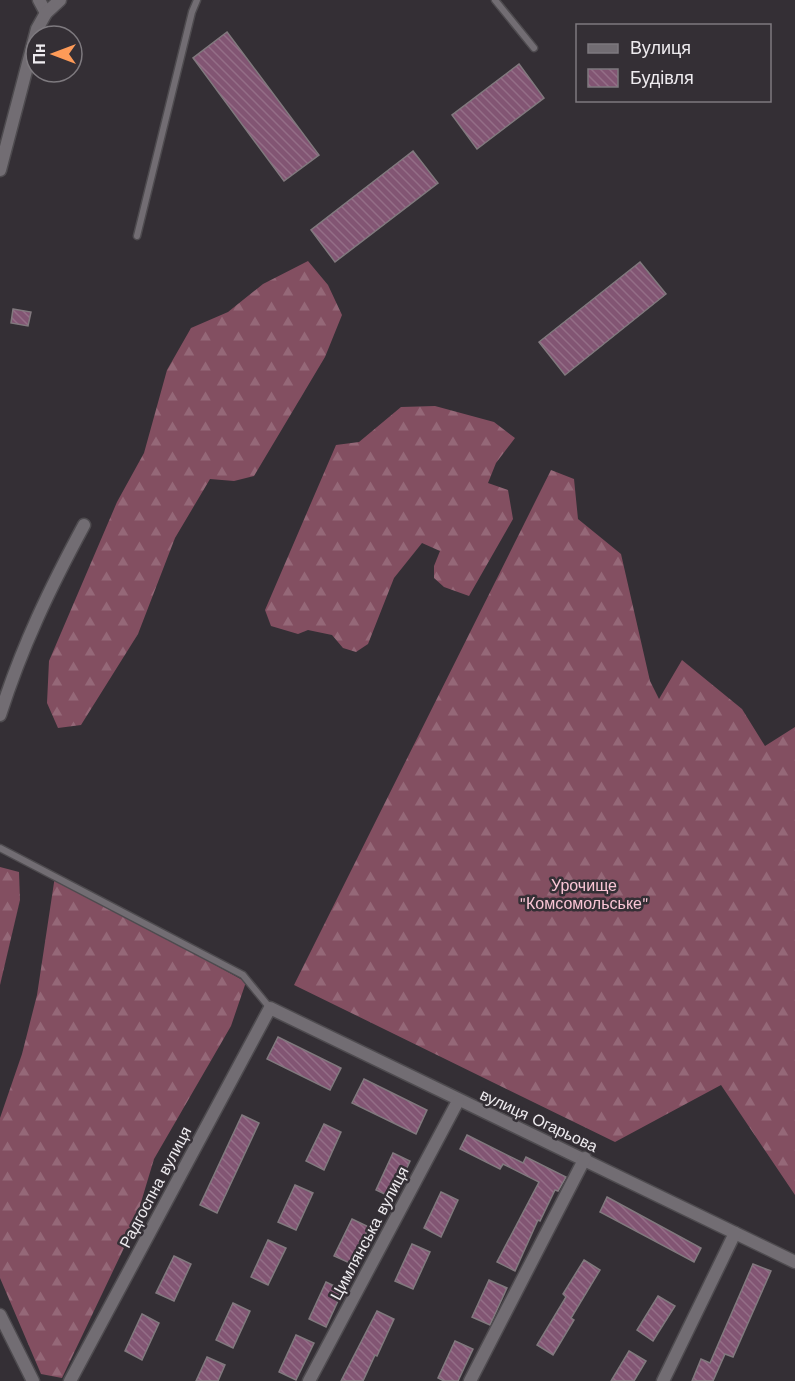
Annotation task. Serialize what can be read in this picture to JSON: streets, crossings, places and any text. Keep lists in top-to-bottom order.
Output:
{
  "streets": {
    "street": ["вулиця Огарьова", "Радгоспна вулиця", "Цимлянська вулиця"]
  },
  "crossings": [
    ["вулиця Огарьова", "Радгоспна вулиця"],
    ["вулиця Огарьова", "Цимлянська вулиця"]
  ],
  "parks": ["Урочище \"Комсомольське\""],
  "legend": ["Вулиця", "Будівля"],
  "north": "left"
}
